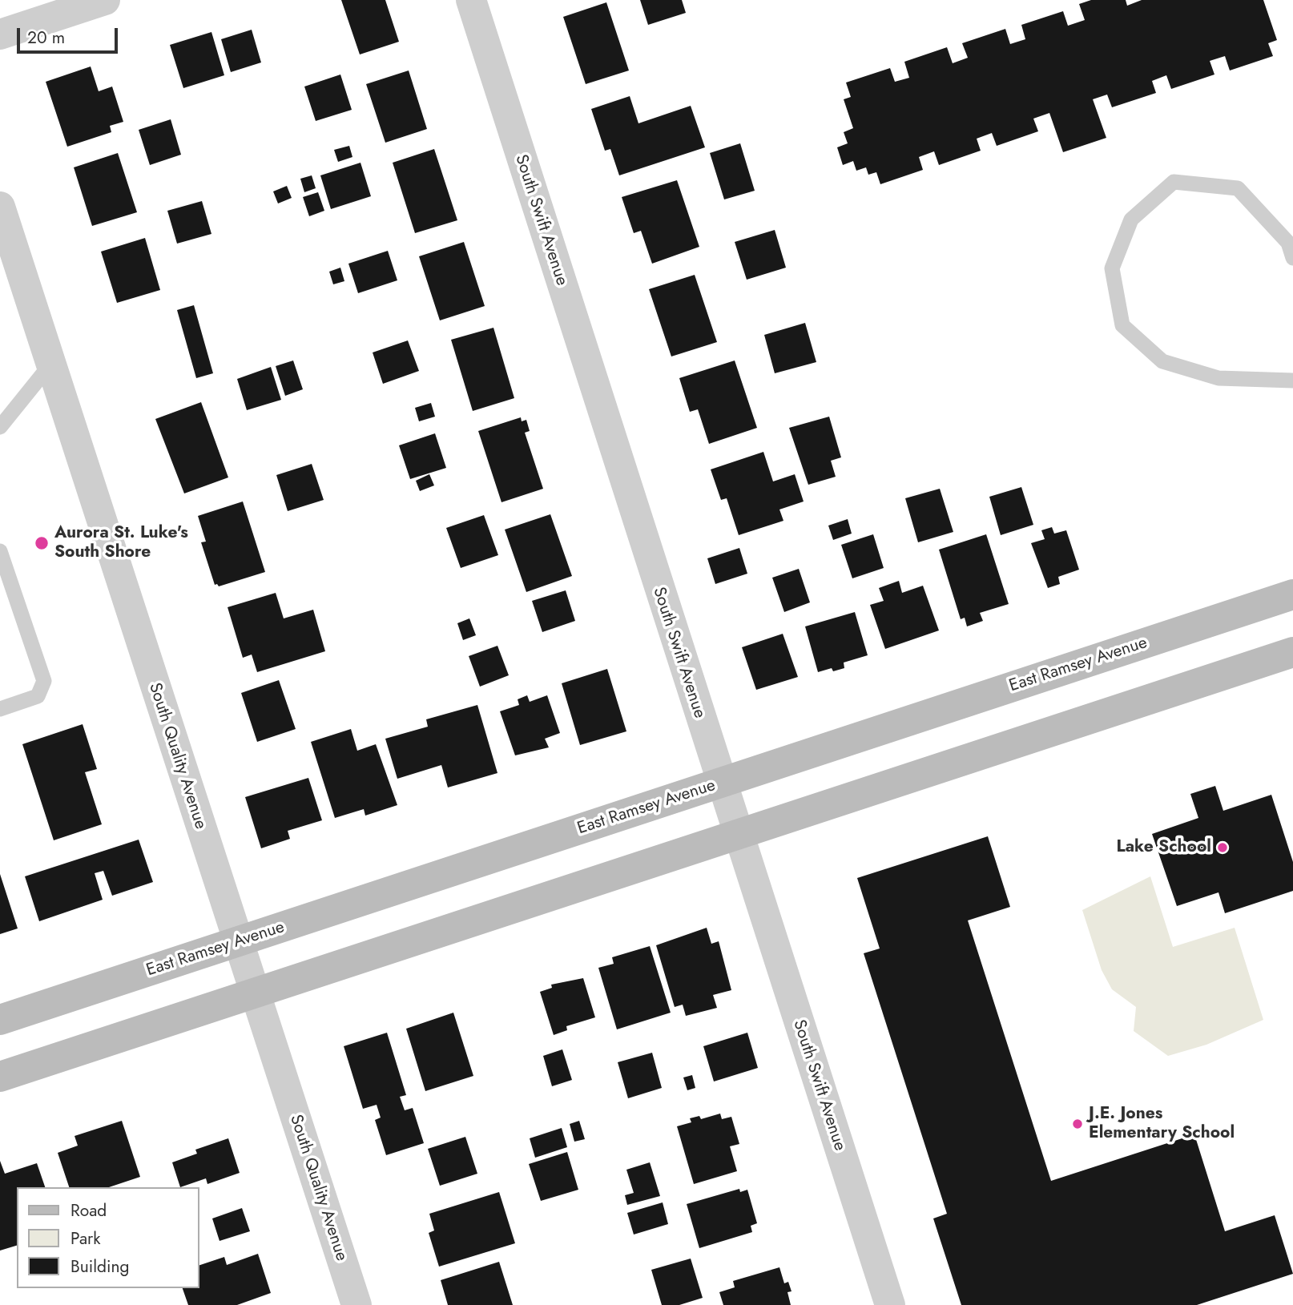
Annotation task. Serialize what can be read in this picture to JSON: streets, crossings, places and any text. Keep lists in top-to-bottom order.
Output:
{
  "streets": {
    "street": ["South Swift Avenue", "East Ramsey Avenue", "South Quality Avenue"]
  },
  "crossings": [
    ["South Swift Avenue", "East Ramsey Avenue"],
    ["East Ramsey Avenue", "South Quality Avenue"]
  ],
  "places": ["Aurora St. Luke's South Shore", "Lake School", "J.E. Jones Elementary School"],
  "legend": ["Road", "Park", "Building"],
  "scale_bar": "20 m"
}
